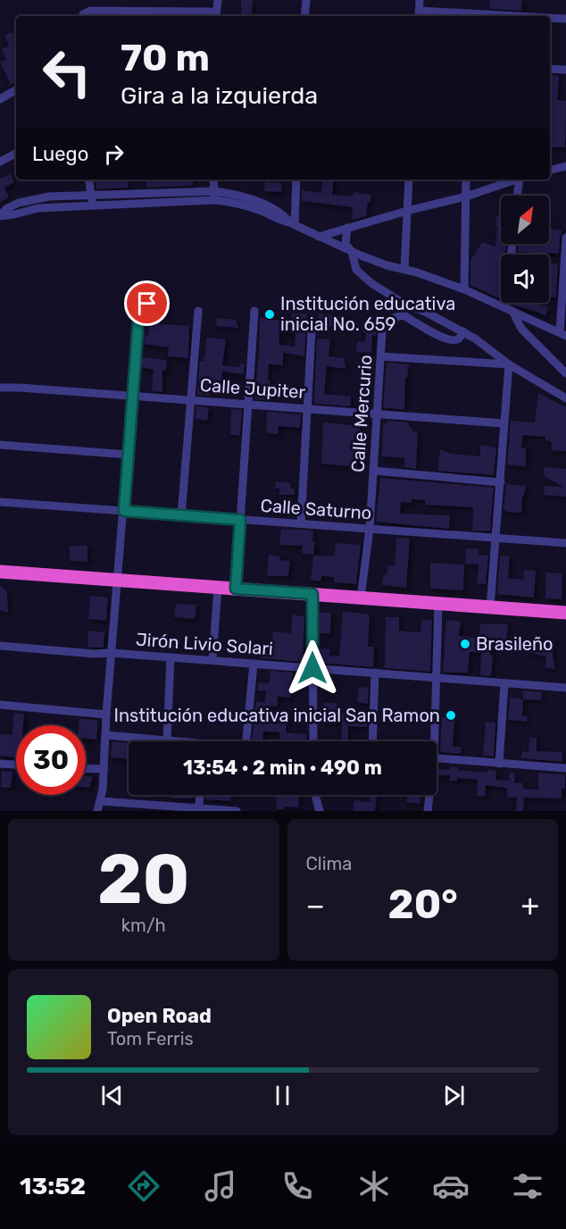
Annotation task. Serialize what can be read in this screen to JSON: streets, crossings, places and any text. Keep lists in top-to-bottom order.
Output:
{
  "streets": {
    "street": [
      "Calle Jupiter",
      "Calle Mercurio",
      "Calle Saturno",
      "Jirón Livio Solari"
    ]
  },
  "crossings": [
    ["Calle Jupiter", "Calle Mercurio"],
    ["Calle Mercurio", "Calle Saturno"]
  ],
  "places": ["Institución educativa inicial No. 659", "Brasileño", "Institución educativa inicial San Ramon"],
  "north": "top right",
  "page": {
    "turn": ["70 m", "Gira a la izquierda"],
    "then": "Luego",
    "limit": "30",
    "trip": "13:54 · 2 min · 490 m",
    "tile": [
      ["20", "km/h"],
      "Clima"
    ],
    "heat": ["−", "20°", "+"],
    "song": ["Open Road", "Tom Ferris"],
    "tabs": "13:52"
  }
}
